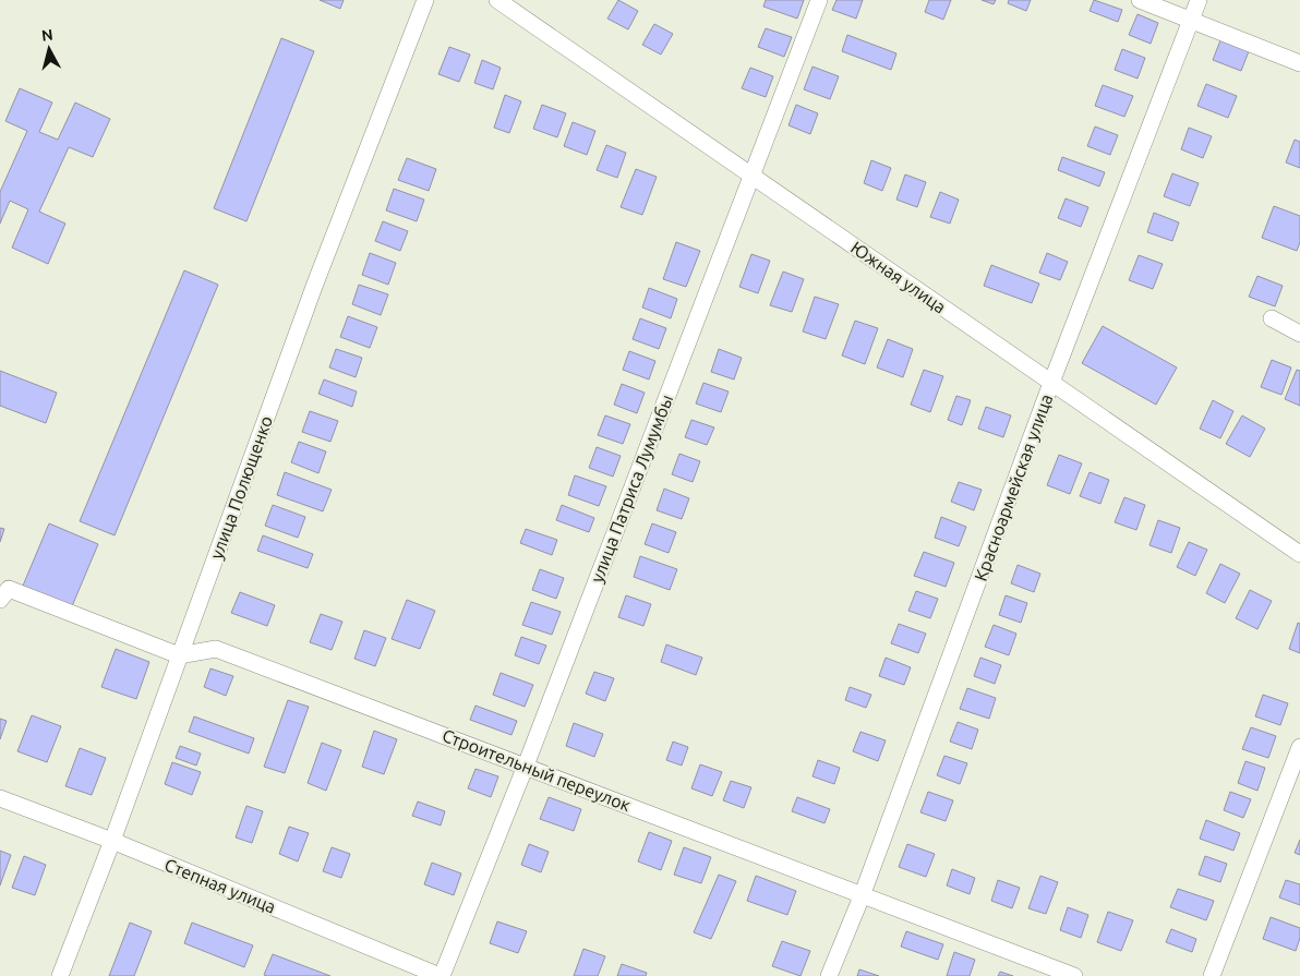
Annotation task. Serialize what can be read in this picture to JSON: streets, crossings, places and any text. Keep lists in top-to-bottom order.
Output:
{
  "streets": {
    "street": [
      "Южная улица",
      "улица Полющенко",
      "Красноармейская улица",
      "улица Патриса Лумумбы",
      "Строительный переулок",
      "Степная улица"
    ]
  },
  "crossings": [
    ["Южная улица", "Красноармейская улица"],
    ["Южная улица", "улица Патриса Лумумбы"],
    ["улица Полющенко", "Строительный переулок"],
    ["улица Полющенко", "Степная улица"],
    ["Красноармейская улица", "Строительный переулок"],
    ["улица Патриса Лумумбы", "Строительный переулок"],
    ["улица Патриса Лумумбы", "Степная улица"]
  ],
  "north": "top"
}
